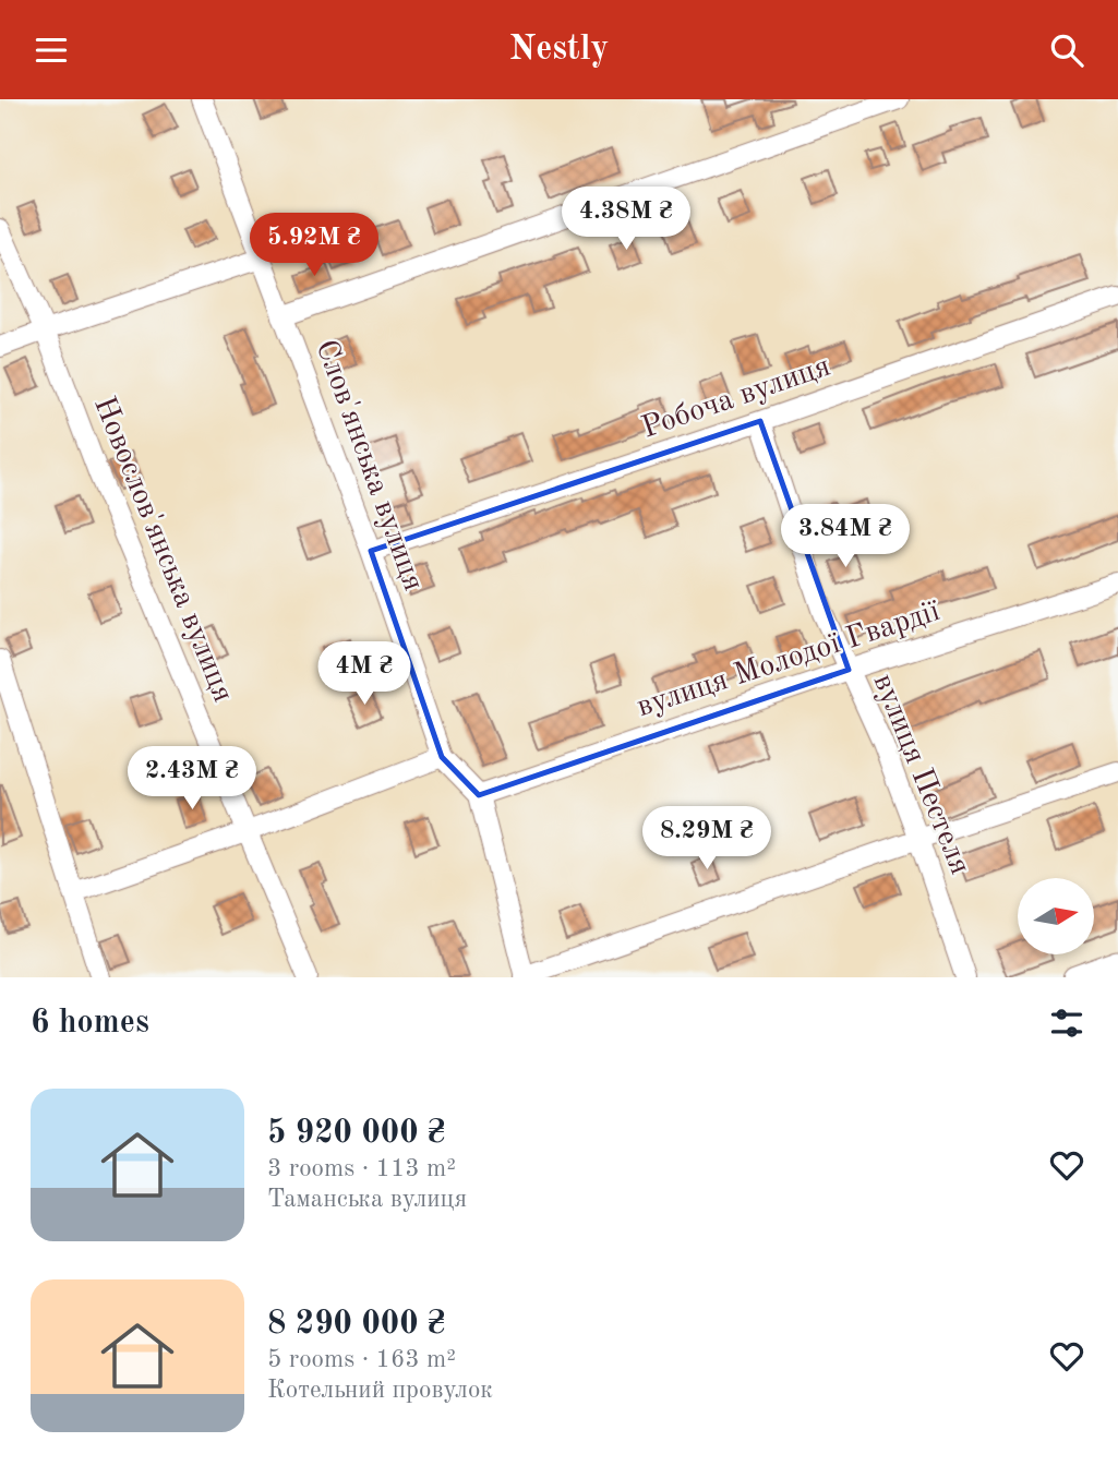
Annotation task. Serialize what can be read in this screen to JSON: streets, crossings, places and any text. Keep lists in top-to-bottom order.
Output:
{
  "streets": {
    "street": [
      "Робоча вулиця",
      "Слов'янська вулиця",
      "Новослов'янська вулиця",
      "вулиця Молодої Гвардії",
      "вулиця Пестеля"
    ]
  },
  "crossings": [
    ["Робоча вулиця", "Слов'янська вулиця"],
    ["Робоча вулиця", "вулиця Пестеля"],
    ["Слов'янська вулиця", "вулиця Молодої Гвардії"],
    ["вулиця Молодої Гвардії", "вулиця Пестеля"]
  ],
  "north": "right",
  "page": {
    "header": "Nestly",
    "price": [
      "4.38M ₴",
      "5.92M ₴",
      "3.84M ₴",
      "4M ₴",
      "2.43M ₴",
      "8.29M ₴"
    ],
    "heading": "6 homes",
    "list": [
      {
        "name": "5 920 000 ₴",
        "note": "3 rooms · 113 m² · Таманська вулиця"
      },
      {
        "name": "8 290 000 ₴",
        "note": "5 rooms · 163 m² · Котельний провулок"
      }
    ]
  }
}
